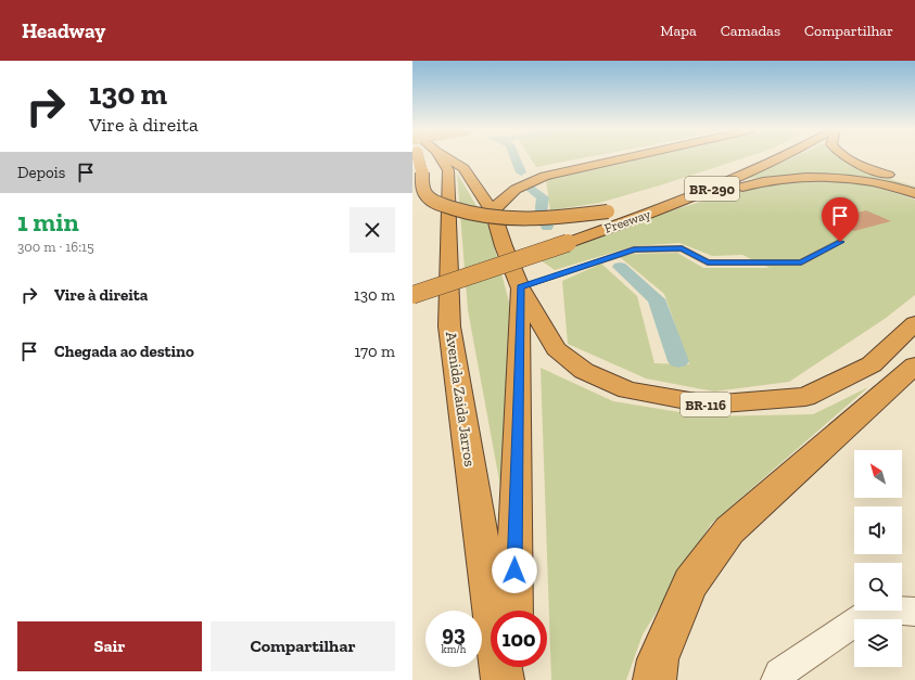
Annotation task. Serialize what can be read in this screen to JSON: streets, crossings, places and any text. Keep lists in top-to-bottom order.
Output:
{
  "streets": {
    "highway": [
      "BR-290",
      "Freeway",
      "Avenida Zaida Jarros",
      "BR-116"
    ]
  },
  "north": "top left",
  "page": {
    "header": "Headway",
    "nav": ["Mapa", "Camadas", "Compartilhar"],
    "turn": ["130 m", "Vire à direita"],
    "then": "Depois",
    "heading": ["1 min", "300 m · 16:15"],
    "list": [
      {
        "name": "Vire à direita",
        "value": "130 m"
      },
      {
        "name": "Chegada ao destino",
        "value": "170 m"
      }
    ],
    "speed": "93 km/h",
    "limit": "100",
    "buttons": ["Sair", "Compartilhar"]
  }
}
